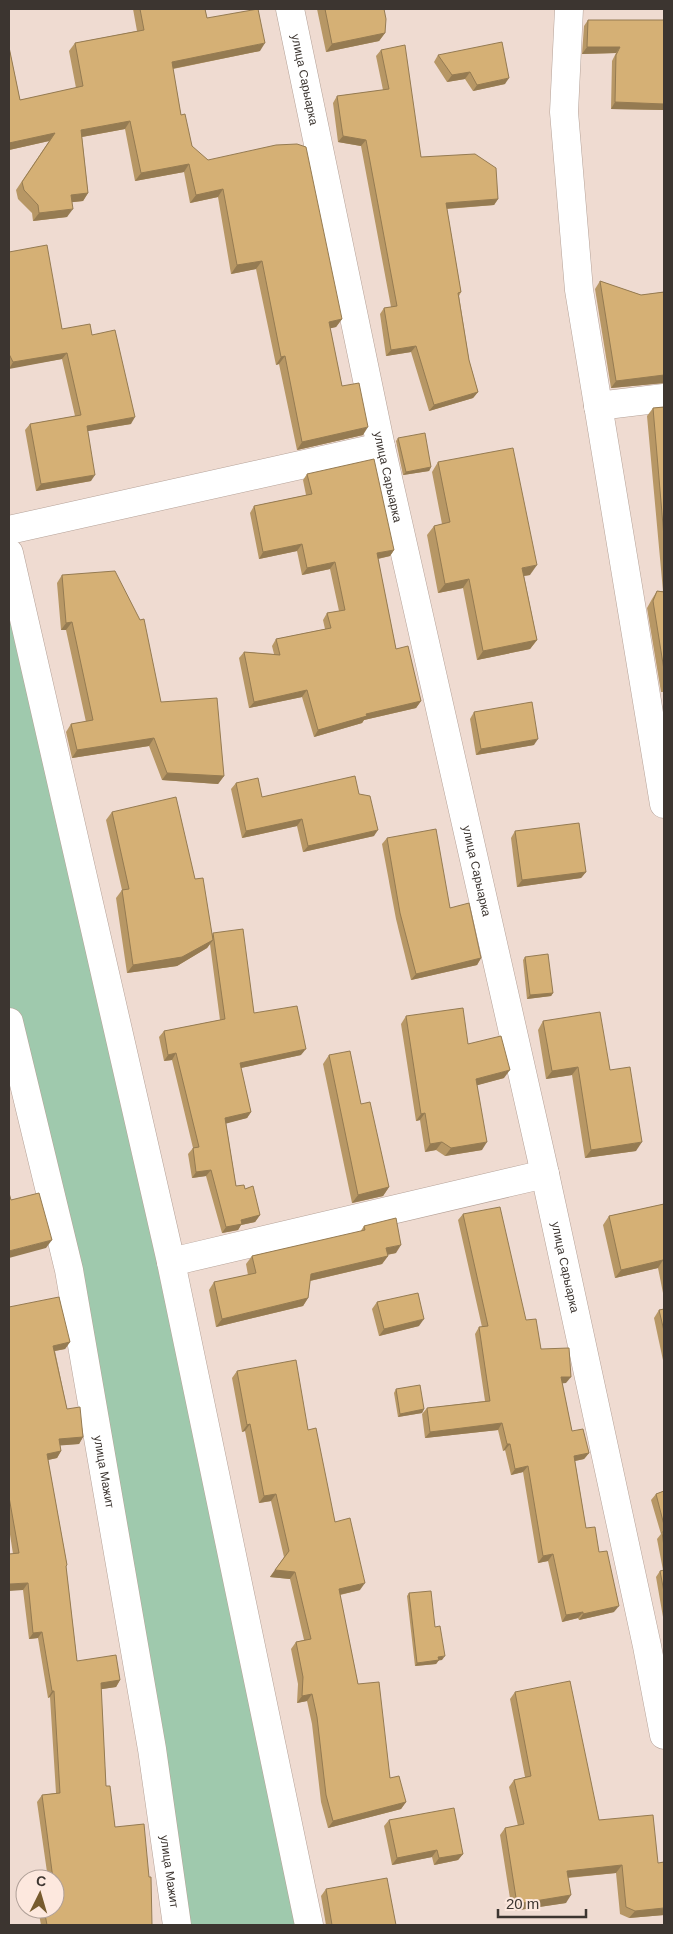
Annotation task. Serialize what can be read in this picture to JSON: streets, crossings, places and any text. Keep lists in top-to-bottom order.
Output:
{
  "streets": {
    "street": ["улица Сарыарка", "улица Мажит"]
  },
  "scale_bar": "20 m",
  "north": "top"
}
